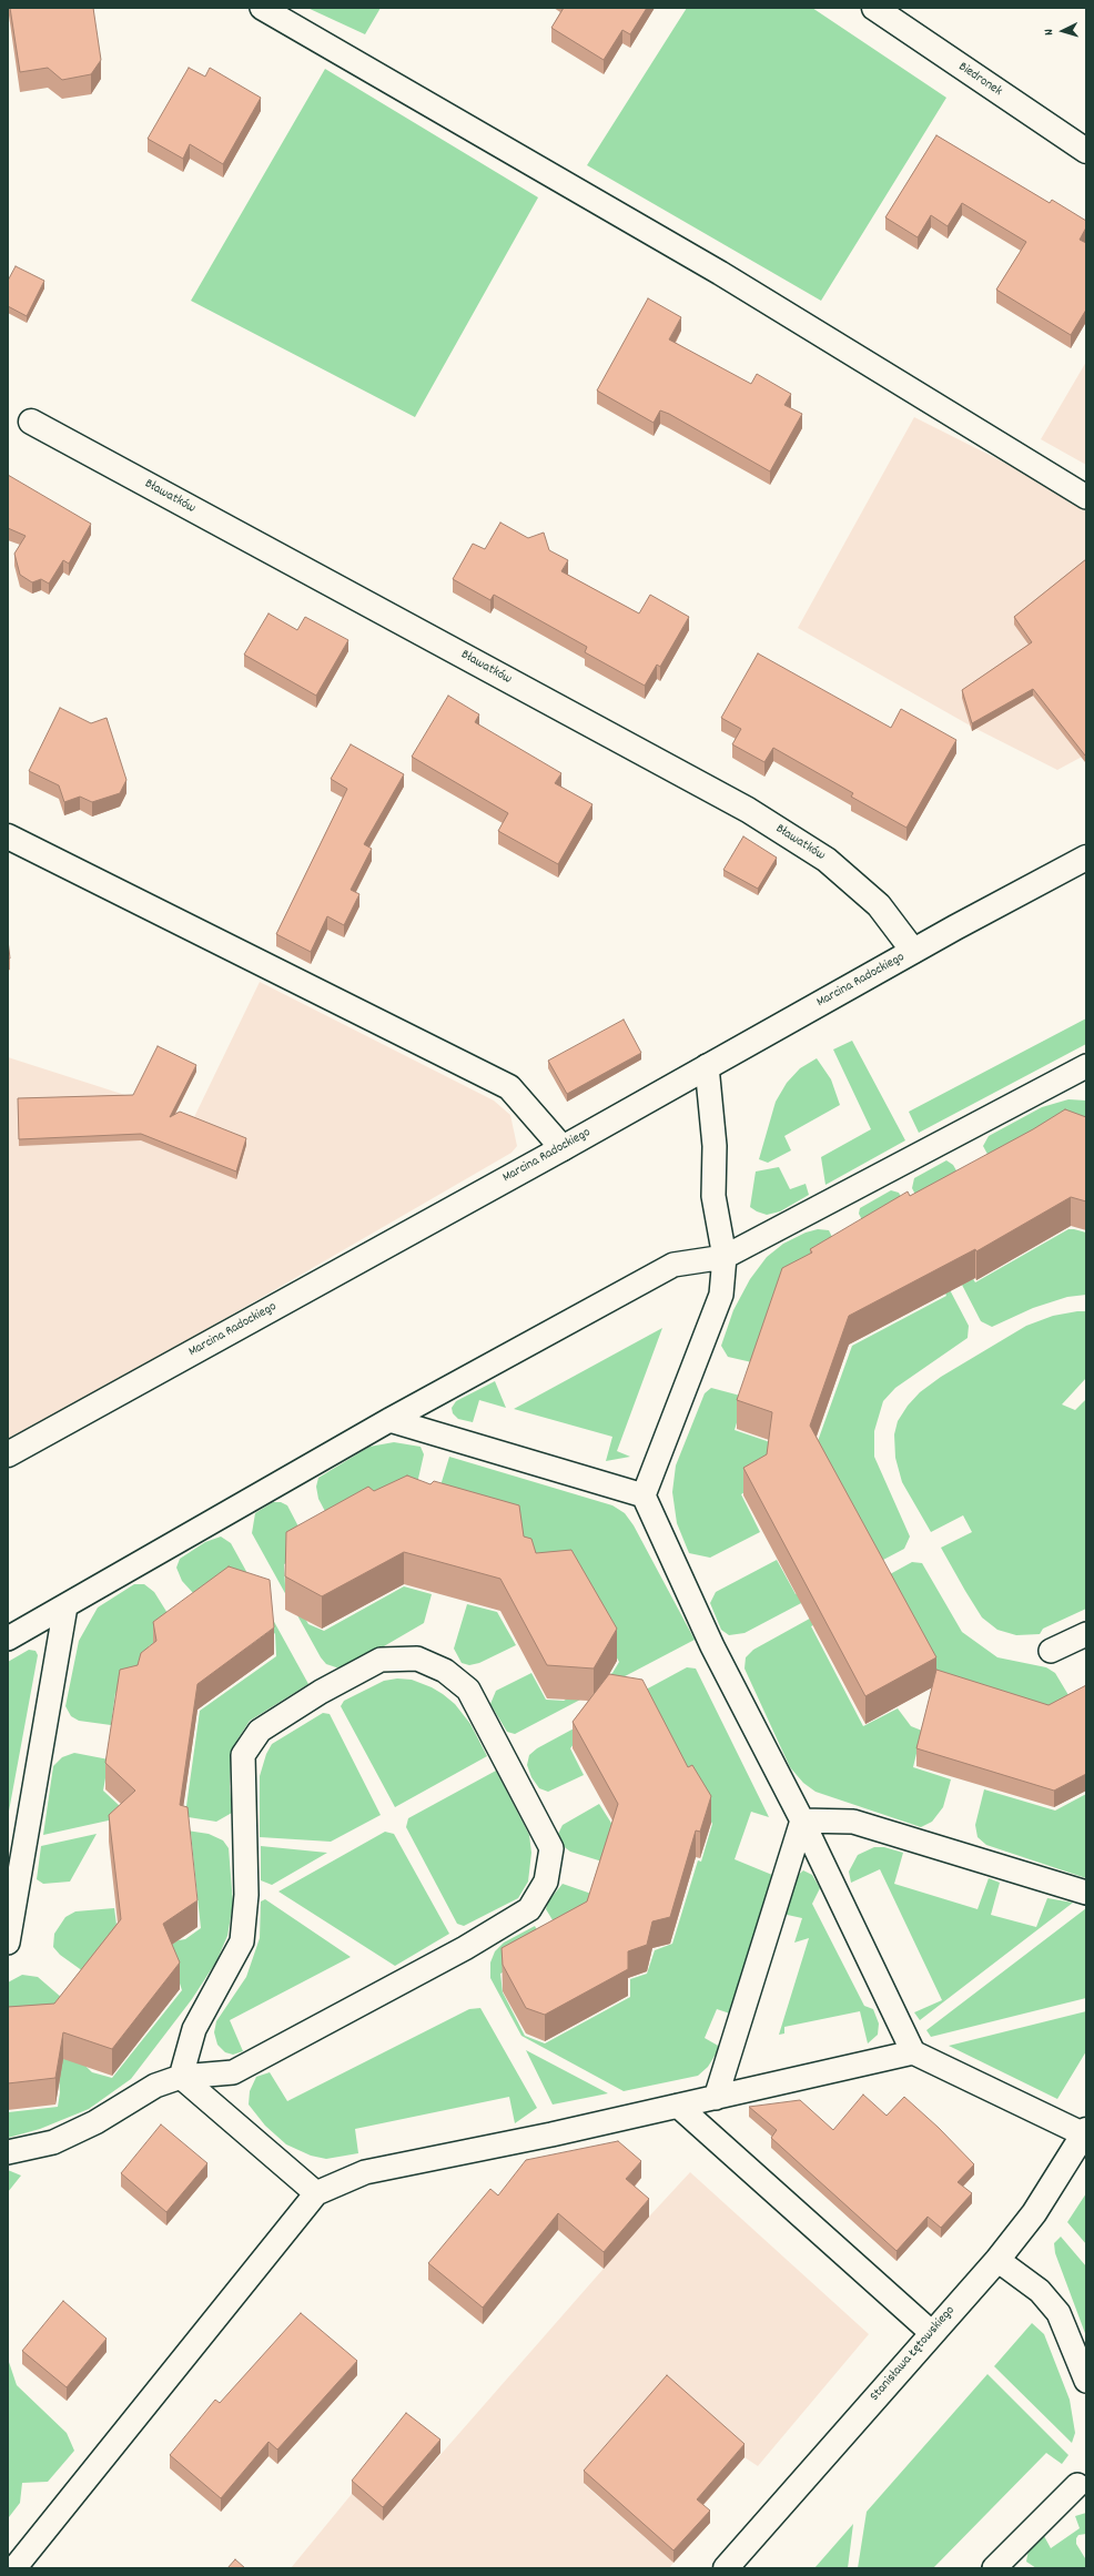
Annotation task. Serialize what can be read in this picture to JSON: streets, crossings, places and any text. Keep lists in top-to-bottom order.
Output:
{
  "streets": {
    "street": [
      "Biedronek",
      "Bławatków",
      "Marcina Radockiego",
      "Stanisława Łętowskiego"
    ]
  },
  "crossings": [
    ["Bławatków", "Marcina Radockiego"]
  ],
  "north": "left"
}
